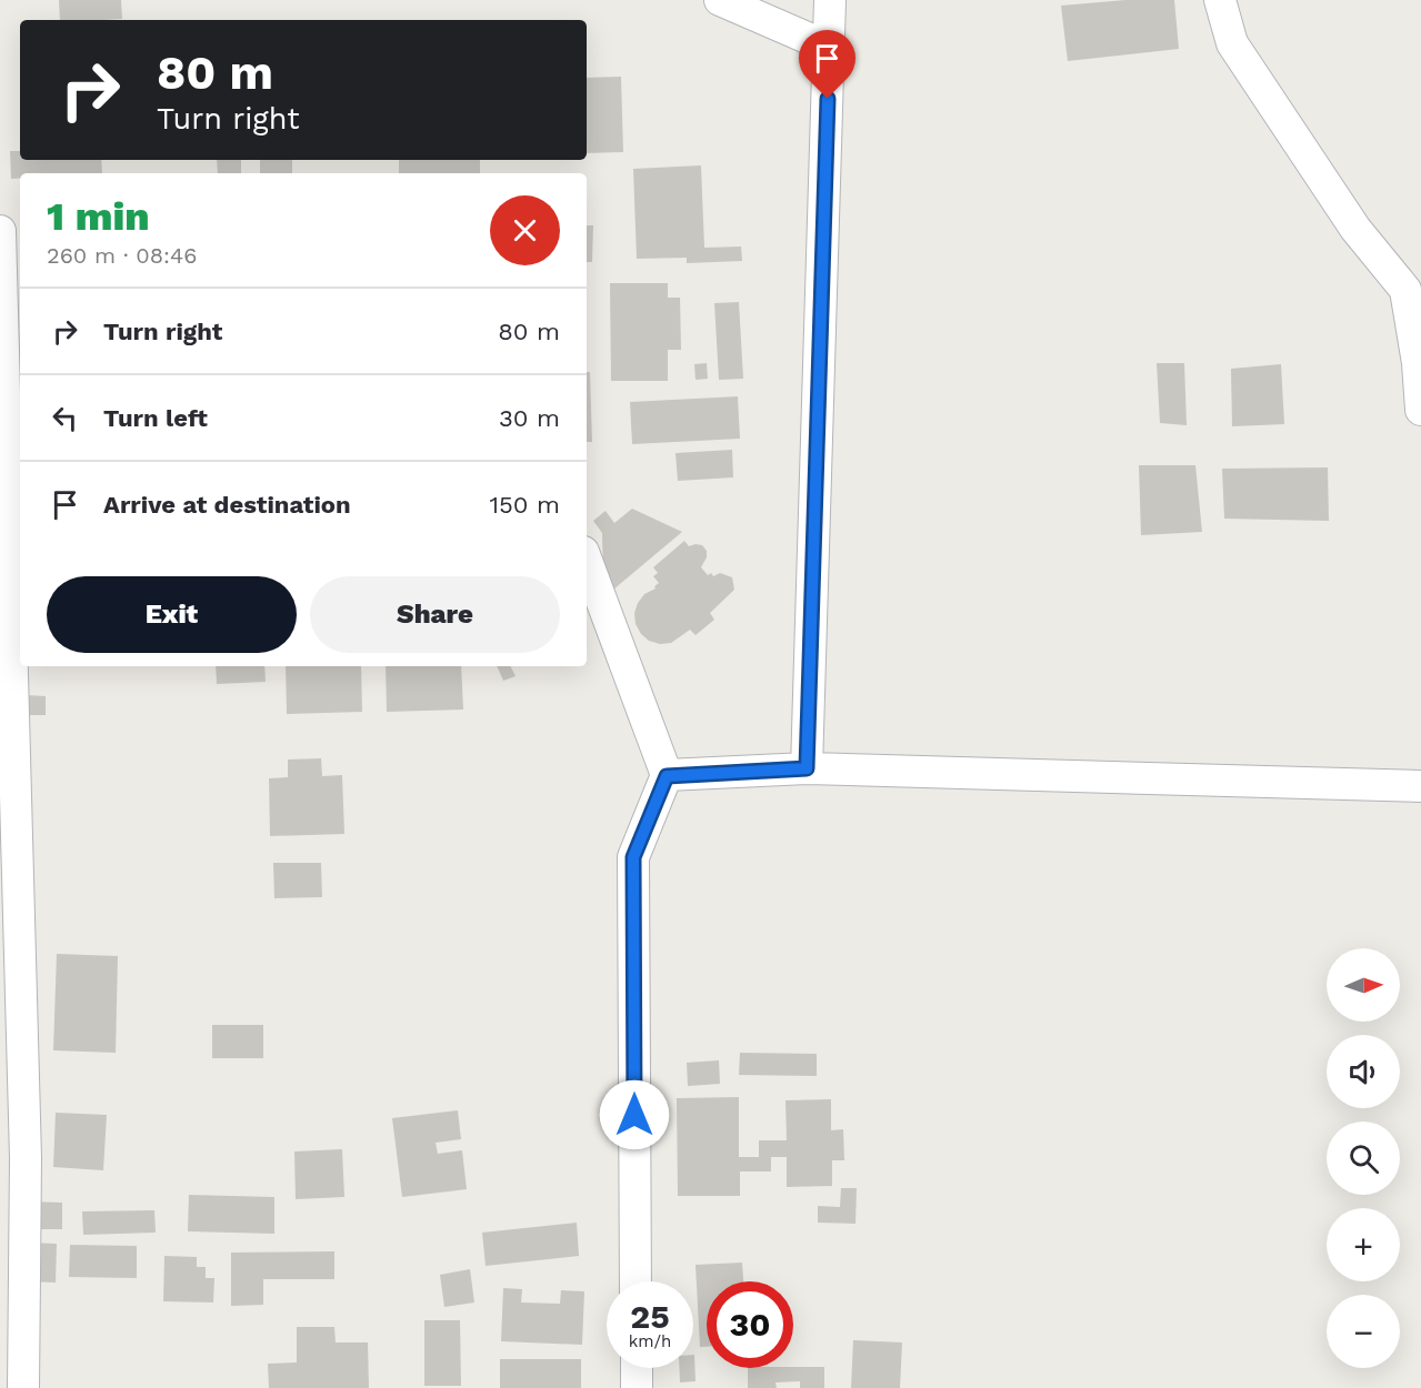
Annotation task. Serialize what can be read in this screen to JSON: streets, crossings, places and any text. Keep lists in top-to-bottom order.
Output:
{
  "north": "right",
  "page": {
    "turn": ["80 m", "Turn right"],
    "heading": ["1 min", "260 m · 08:46"],
    "list": [
      {
        "name": "Turn right",
        "value": "80 m"
      },
      {
        "name": "Turn left",
        "value": "30 m"
      },
      {
        "name": "Arrive at destination",
        "value": "150 m"
      }
    ],
    "buttons": ["Exit", "Share"],
    "map_buttons": ["+", "−"],
    "speed": "25 km/h",
    "limit": "30"
  }
}
